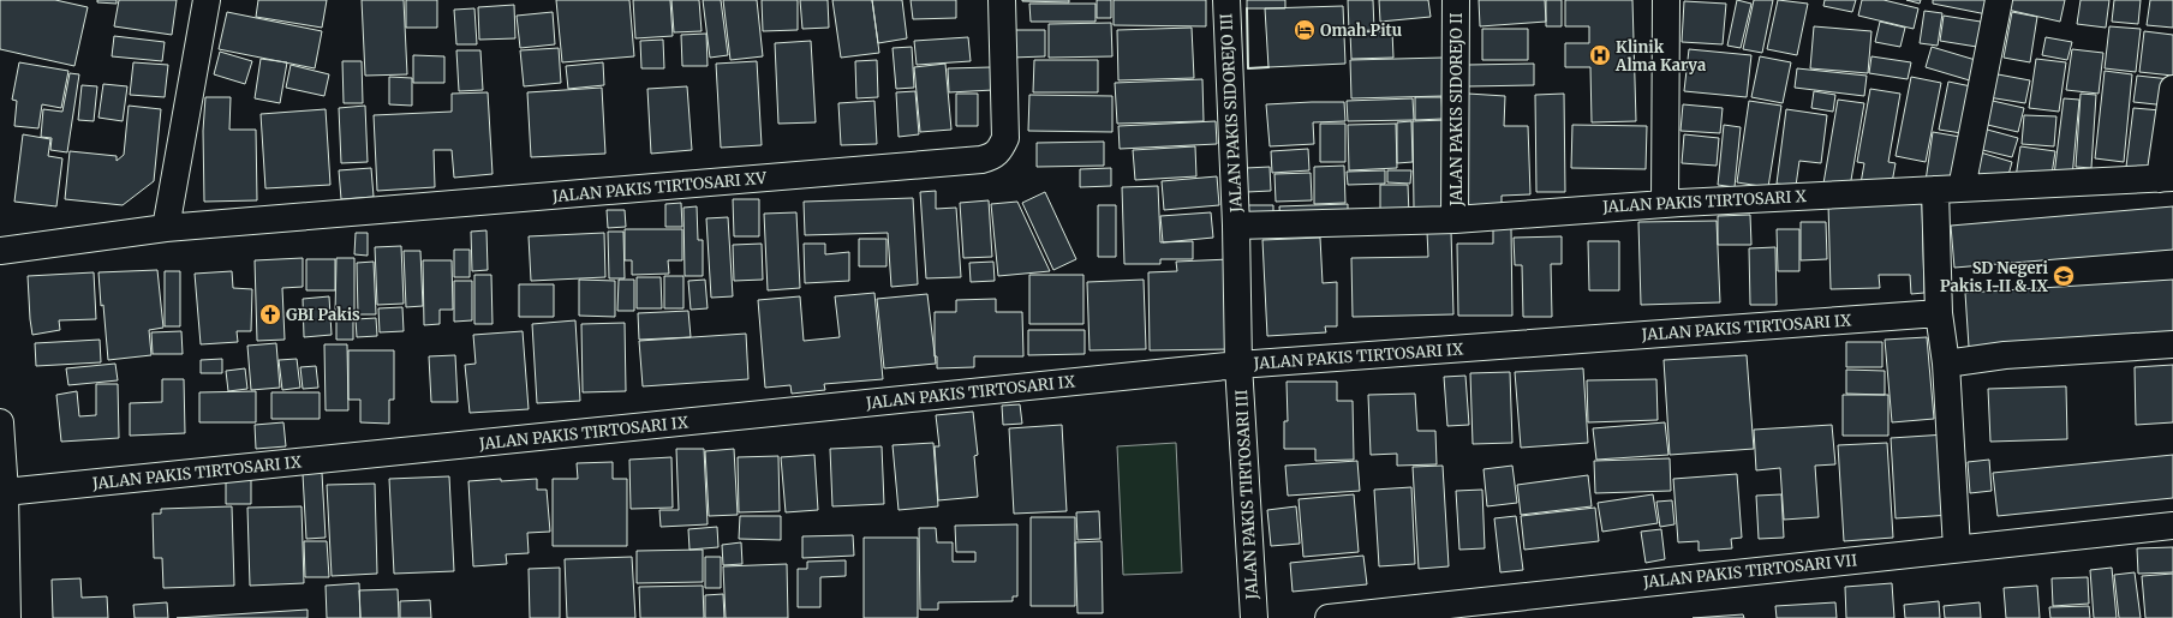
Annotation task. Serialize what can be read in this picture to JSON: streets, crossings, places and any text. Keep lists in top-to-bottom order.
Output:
{
  "streets": {
    "street": [
      "JALAN PAKIS SIDOREJO II",
      "JALAN PAKIS SIDOREJO III",
      "JALAN PAKIS TIRTOSARI XV",
      "JALAN PAKIS TIRTOSARI X",
      "JALAN PAKIS TIRTOSARI IX",
      "JALAN PAKIS TIRTOSARI III",
      "JALAN PAKIS TIRTOSARI VII"
    ]
  },
  "crossings": [
    ["JALAN PAKIS SIDOREJO II", "JALAN PAKIS TIRTOSARI X"],
    ["JALAN PAKIS SIDOREJO III", "JALAN PAKIS TIRTOSARI X"],
    ["JALAN PAKIS SIDOREJO III", "JALAN PAKIS TIRTOSARI III"],
    ["JALAN PAKIS TIRTOSARI X", "JALAN PAKIS TIRTOSARI III"],
    ["JALAN PAKIS TIRTOSARI IX", "JALAN PAKIS TIRTOSARI III"]
  ],
  "places": {
    "hotel": ["Omah Pitu"],
    "hospital": ["Klinik Alma Karya"],
    "school or university": ["SD Negeri Pakis I-II & IX"],
    "church": ["GBI Pakis"]
  }
}
